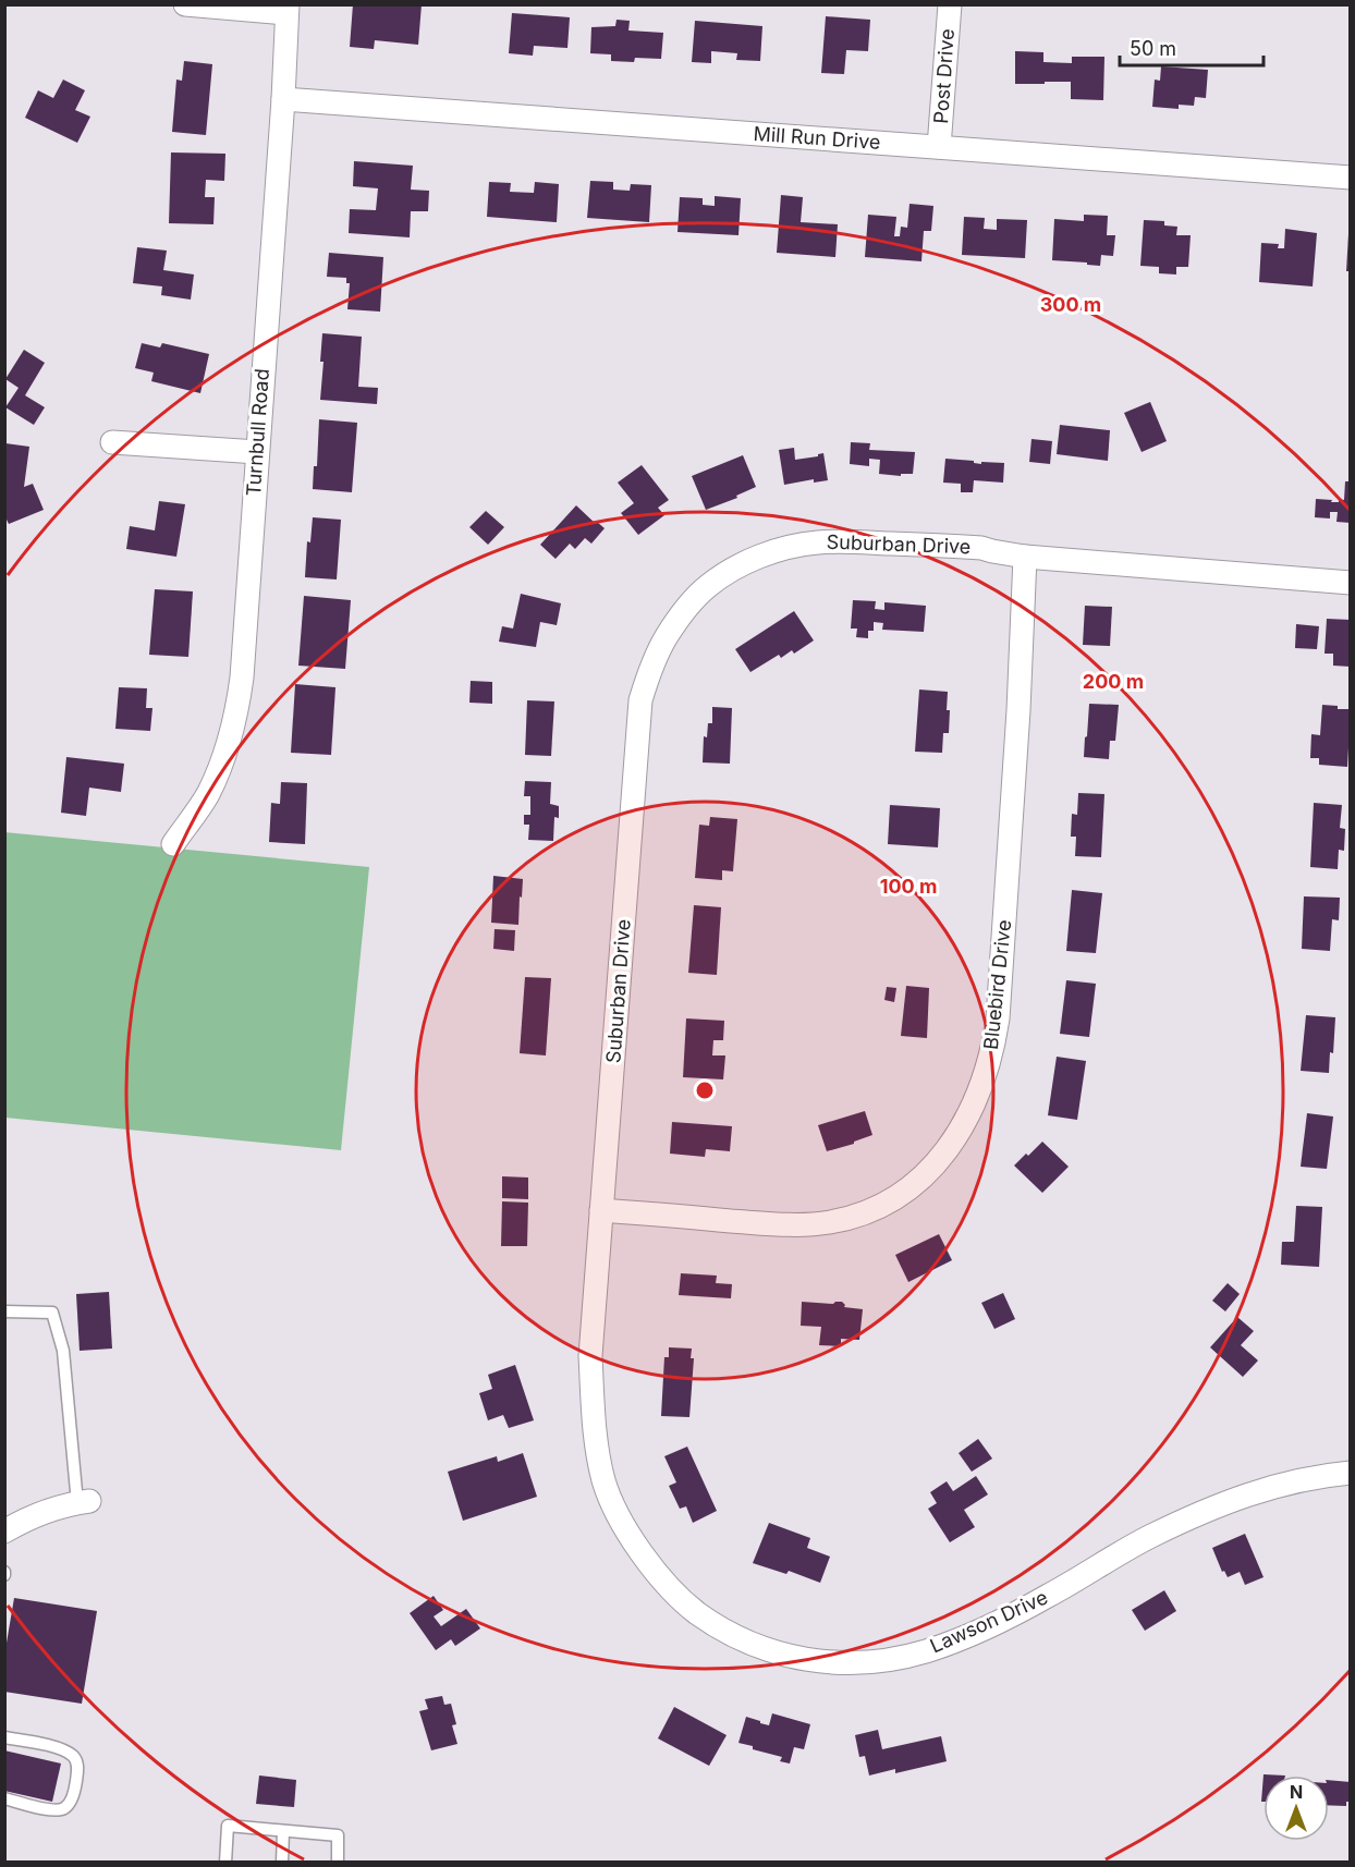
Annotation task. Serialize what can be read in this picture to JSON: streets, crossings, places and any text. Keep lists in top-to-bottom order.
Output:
{
  "streets": {
    "street": [
      "Post Drive",
      "Mill Run Drive",
      "Turnbull Road",
      "Suburban Drive",
      "Bluebird Drive",
      "Lawson Drive"
    ]
  },
  "crossings": [
    ["Post Drive", "Mill Run Drive"],
    ["Mill Run Drive", "Turnbull Road"],
    ["Suburban Drive", "Bluebird Drive"],
    ["Suburban Drive", "Lawson Drive"],
    ["Bluebird Drive", "Lawson Drive"]
  ],
  "scale_bar": "50 m",
  "north": "top",
  "rings": ["300 m", "200 m", "100 m"]
}
